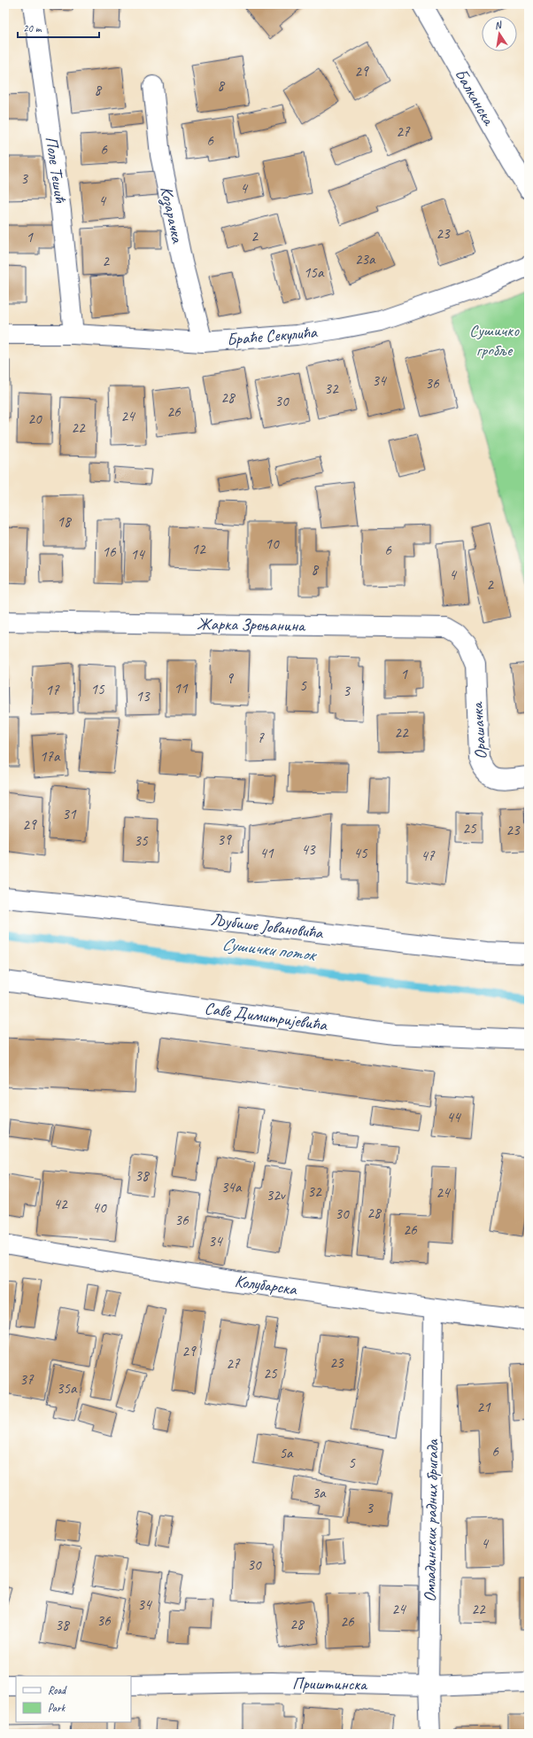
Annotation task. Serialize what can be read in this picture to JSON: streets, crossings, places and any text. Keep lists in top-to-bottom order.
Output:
{
  "streets": {
    "street": [
      "Балканска",
      "Поле Тешић",
      "Козарачка",
      "Браће Секулића",
      "Жарка Зрењанина",
      "Орашачка",
      "Љубише Јовановића",
      "Саве Димитријевића",
      "Колубарска",
      "Омладинских радних бригада",
      "Приштинска"
    ]
  },
  "crossings": [
    ["Поле Тешић", "Браће Секулића"],
    ["Козарачка", "Браће Секулића"],
    ["Жарка Зрењанина", "Орашачка"],
    ["Колубарска", "Омладинских радних бригада"],
    ["Омладинских радних бригада", "Приштинска"]
  ],
  "water": ["Сушички поток"],
  "parks": ["Сушичко гробље"],
  "house_numbers": [
    "29",
    "8",
    "8",
    "27",
    "6",
    "6",
    "3",
    "4",
    "4",
    "23",
    "2",
    "1",
    "23a",
    "2",
    "15a",
    "34",
    "36",
    "32",
    "28",
    "30",
    "26",
    "24",
    "20",
    "22",
    "18",
    "10",
    "12",
    "6",
    "16",
    "14",
    "8",
    "4",
    "2",
    "1",
    "9",
    "5",
    "11",
    "15",
    "17",
    "3",
    "13",
    "22",
    "7",
    "17a",
    "31",
    "29",
    "25",
    "23",
    "39",
    "35",
    "43",
    "41",
    "45",
    "47",
    "44",
    "38",
    "34a",
    "32",
    "24",
    "32v",
    "42",
    "40",
    "28",
    "30",
    "36",
    "26",
    "34",
    "29",
    "23",
    "27",
    "25",
    "37",
    "35a",
    "21",
    "6",
    "5a",
    "5",
    "3a",
    "3",
    "4",
    "30",
    "34",
    "24",
    "22",
    "36",
    "26",
    "28",
    "38"
  ],
  "legend": ["Road", "Park"],
  "scale_bar": "20 m",
  "north": "top"
}
